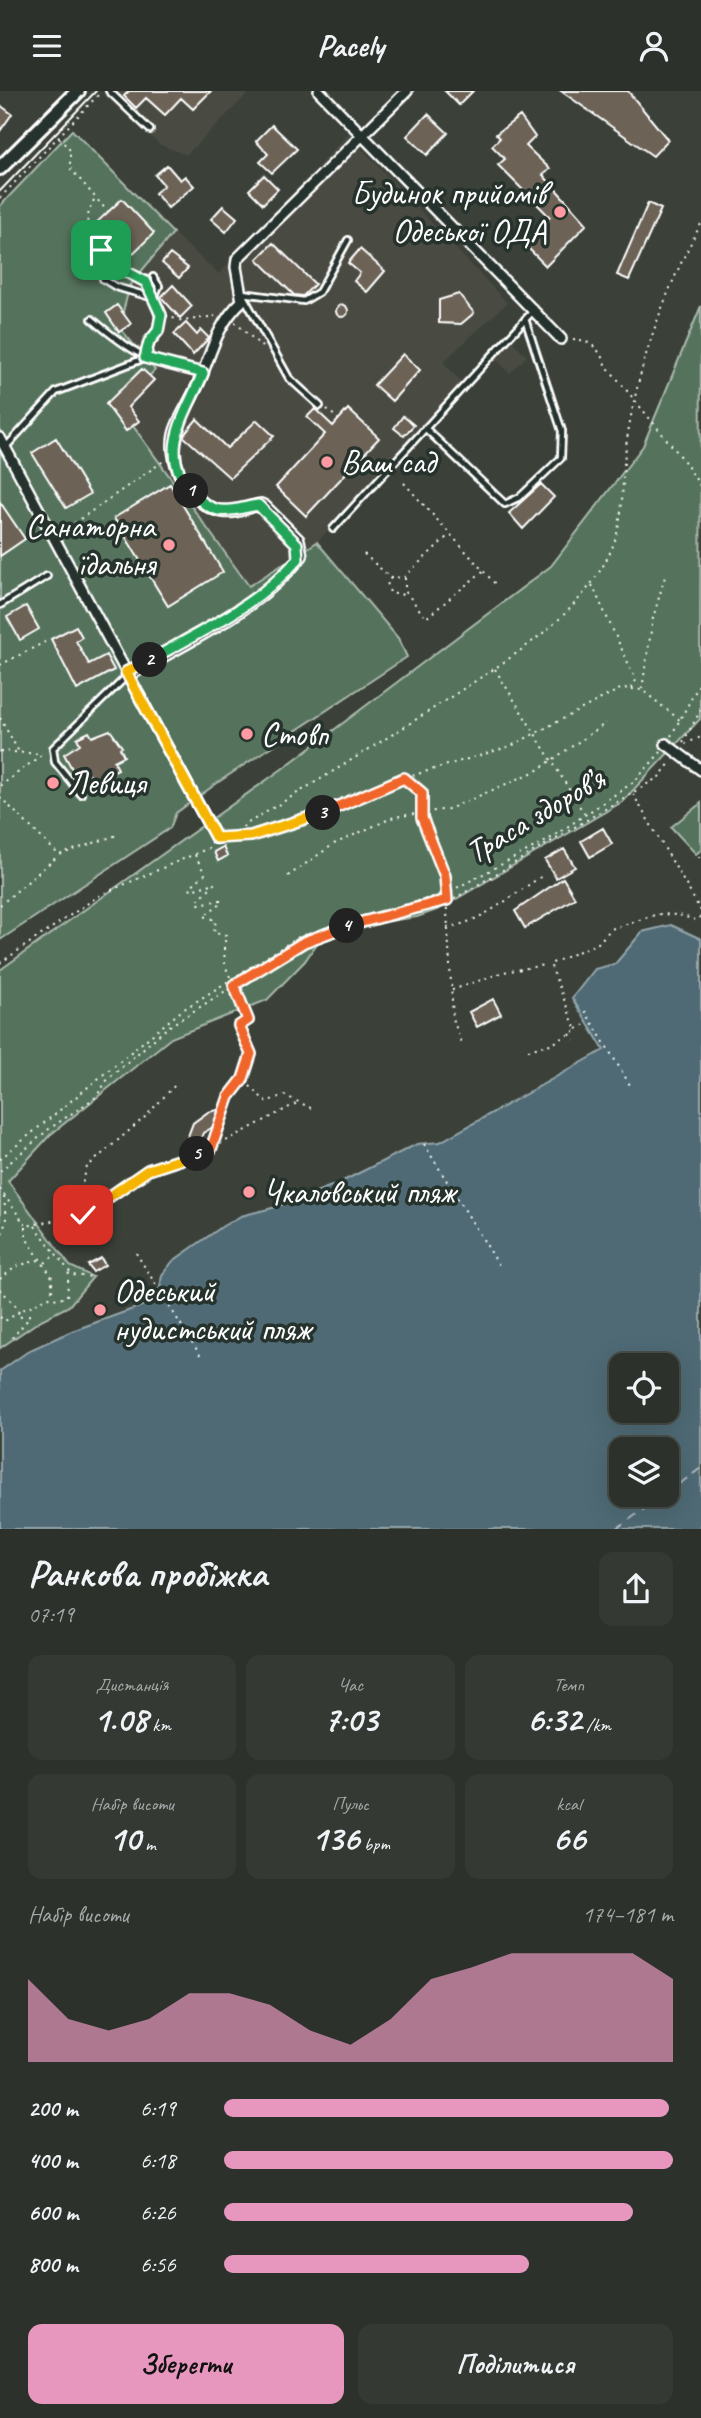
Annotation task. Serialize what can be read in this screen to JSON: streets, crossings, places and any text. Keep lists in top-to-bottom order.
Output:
{
  "streets": {
    "path": ["Траса здоров’я"]
  },
  "places": [
    "Будинок прийомів Одеської ОДА",
    "Ваш сад",
    "Санаторна їдальня",
    "Стовп",
    "Левиця",
    "Чкаловський пляж",
    "Одеський нудистський пляж"
  ],
  "page": {
    "header": "Pacely",
    "pins": [
      "1",
      "2",
      "3",
      "4",
      "5"
    ],
    "heading": ["Ранкова пробіжка", "07:19"],
    "stats": [
      ["Дистанція", "1.08 km"],
      ["Час", "7:03"],
      ["Темп", "6:32 /km"],
      ["Набір висоти", "10 m"],
      ["Пульс", "136 bpm"],
      ["kcal", "66"]
    ],
    "chart": ["Набір висоти", "174–181 m"],
    "list": [
      {
        "name": "200 m",
        "note": "6:19"
      },
      {
        "name": "400 m",
        "note": "6:18"
      },
      {
        "name": "600 m",
        "note": "6:26"
      },
      {
        "name": "800 m",
        "note": "6:56"
      }
    ],
    "buttons": ["Зберегти", "Поділитися"]
  }
}
